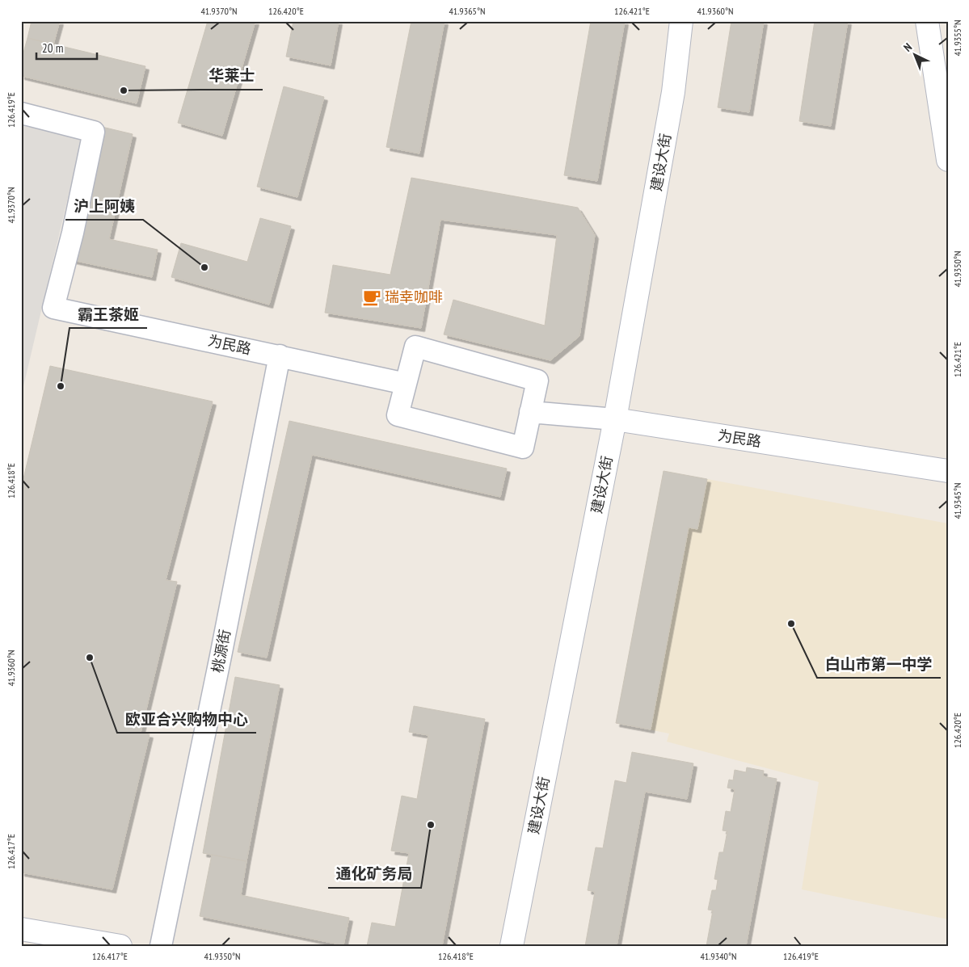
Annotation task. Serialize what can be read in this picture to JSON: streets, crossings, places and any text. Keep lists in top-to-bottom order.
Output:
{
  "streets": {
    "main road": ["建设大街", "为民路"],
    "street": ["桃源街"]
  },
  "crossings": [
    ["建设大街", "为民路"],
    ["为民路", "桃源街"]
  ],
  "places": {
    "other": [
      "华莱士",
      "沪上阿姨",
      "霸王茶姬",
      "白山市第一中学",
      "欧亚合兴购物中心",
      "通化矿务局"
    ],
    "cafe": ["瑞幸咖啡"]
  },
  "scale_bar": "20 m",
  "north": "top left",
  "coordinates": [
    "41.9370°N",
    "126.420°E",
    "41.9365°N",
    "126.421°E",
    "41.9360°N",
    "41.9355°N",
    "126.419°E",
    "41.9350°N",
    "126.418°E",
    "41.9345°N",
    "126.417°E",
    "41.9340°N"
  ]
}
